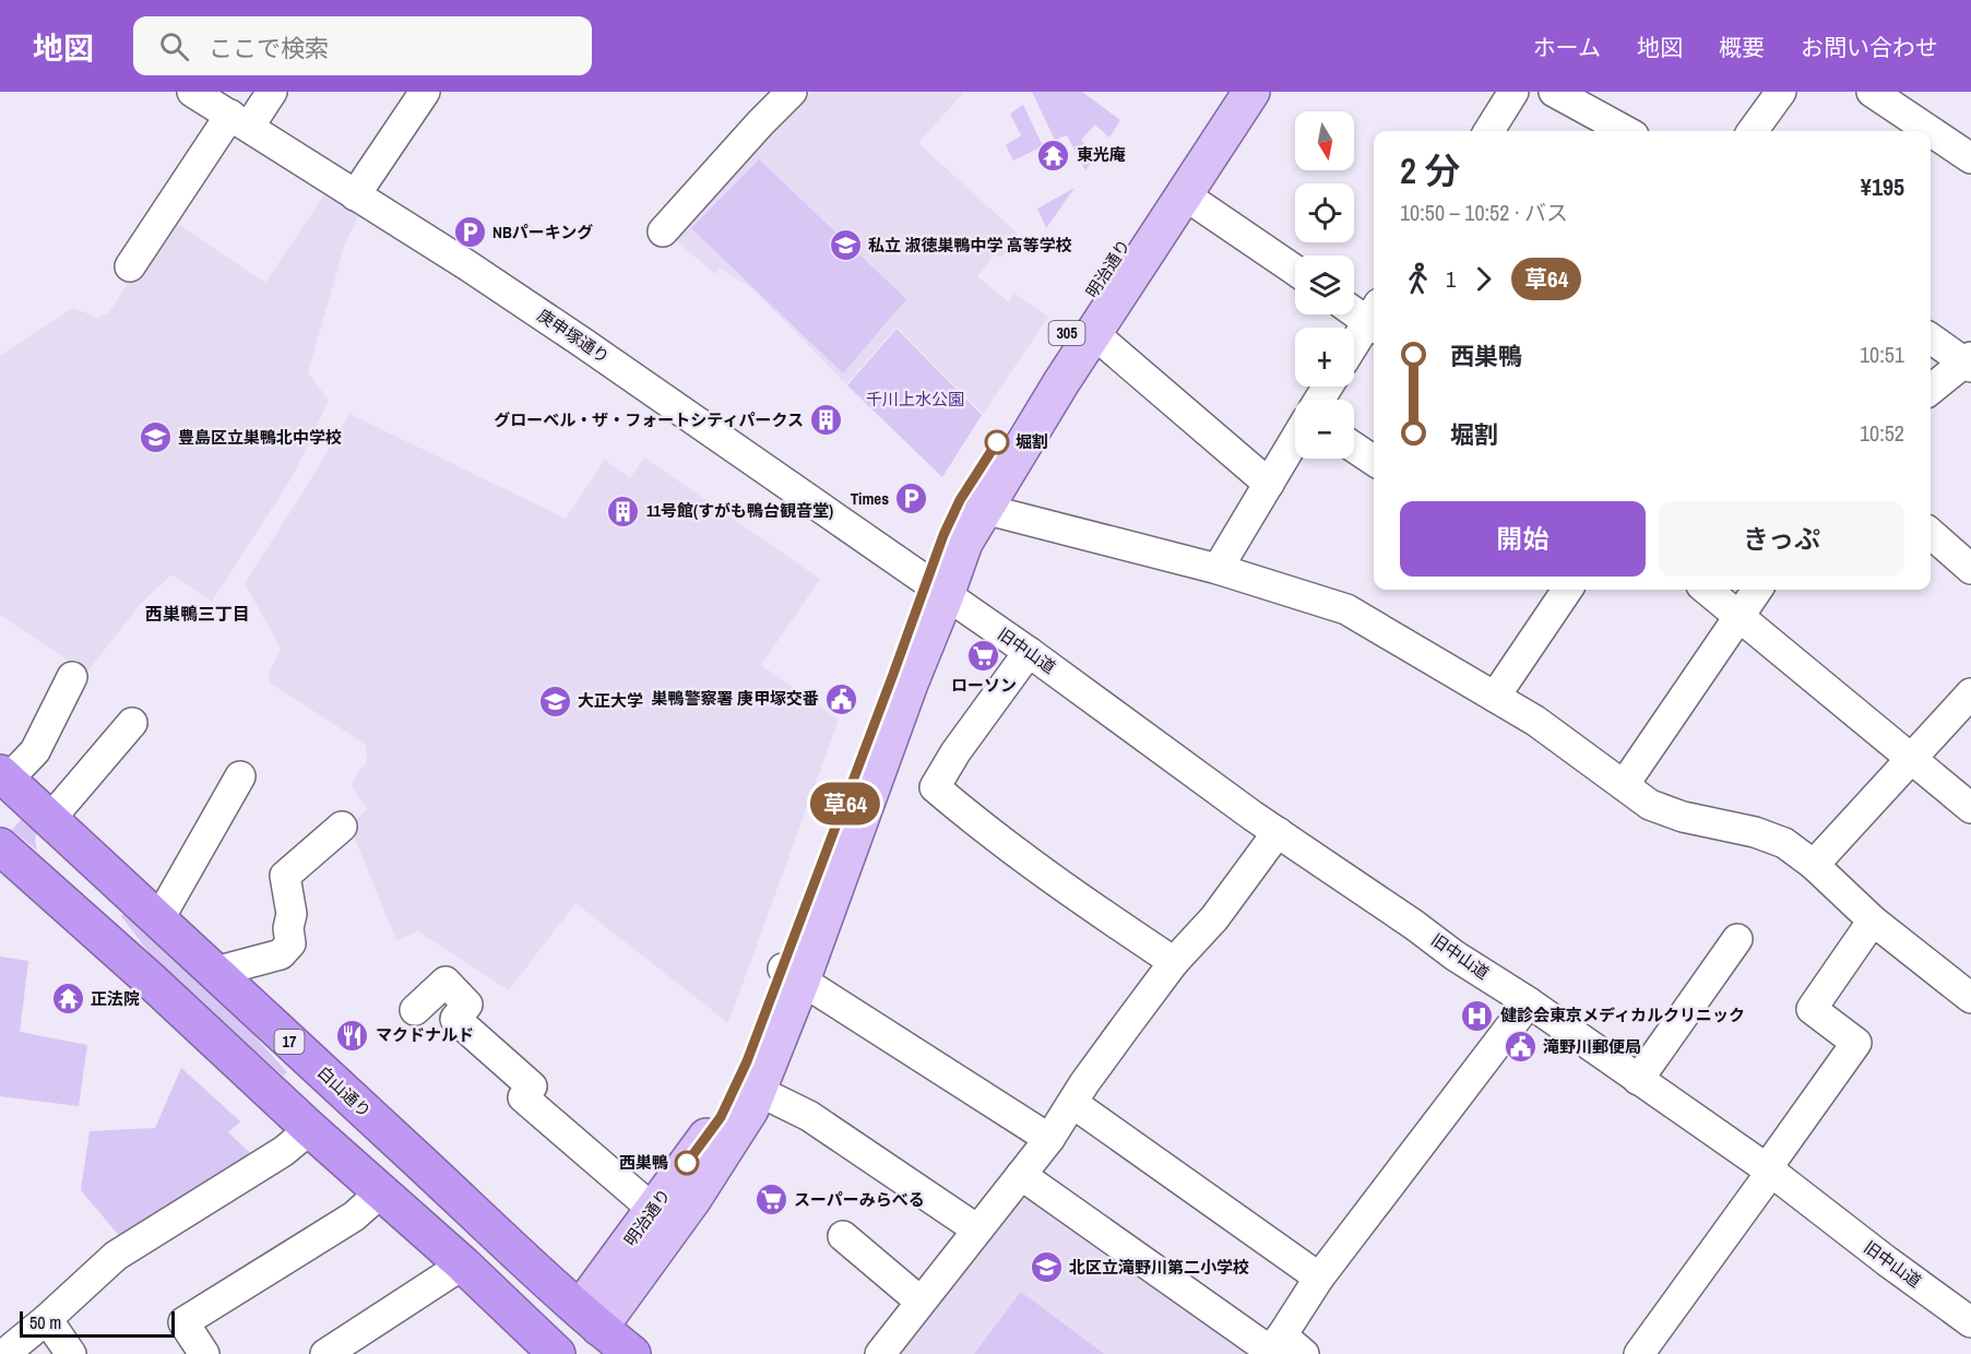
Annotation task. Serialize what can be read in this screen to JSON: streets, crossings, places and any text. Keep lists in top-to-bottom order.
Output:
{
  "streets": {
    "highway": ["17", "白山通り"],
    "main road": ["明治通り", "305"],
    "street": ["庚申塚通り", "旧中山道"]
  },
  "crossings": [
    ["明治通り", "庚申塚通り"],
    ["明治通り", "旧中山道"],
    ["明治通り", "白山通り"],
    ["庚申塚通り", "旧中山道"]
  ],
  "districts": ["西巣鴨三丁目"],
  "parks": ["千川上水公園"],
  "places": {
    "temple": ["東光庵", "正法院"],
    "parking": ["NBパーキング", "Times"],
    "school or university": [
      "私立 淑徳巣鴨中学 高等学校",
      "豊島区立巣鴨北中学校",
      "大正大学",
      "北区立滝野川第二小学校"
    ],
    "building": ["グローベル・ザ・フォートシティパークス", "11号館(すがも鴨台観音堂)"],
    "other": ["堀割", "西巣鴨"],
    "supermarket": ["ローソン", "スーパーみらべる"],
    "public building": ["巣鴨警察署 庚甲塚交番", "滝野川郵便局"],
    "hospital": ["健診会東京メディカルクリニック"],
    "restaurant": ["マクドナルド"]
  },
  "lines": ["bus line 草64"],
  "scale_bar": "50 m",
  "north": "bottom",
  "page": {
    "header": "地図",
    "search": "ここで検索",
    "nav": [
      "ホーム",
      "地図",
      "概要",
      "お問い合わせ"
    ],
    "on_map": "草64",
    "map_buttons": ["+", "−"],
    "heading": ["2 分", "10:50 – 10:52 · バス", "¥195"],
    "legs": ["1", "草64"],
    "list": [
      {
        "name": "西巣鴨",
        "value": "10:51"
      },
      {
        "name": "堀割",
        "value": "10:52"
      }
    ],
    "buttons": ["開始", "きっぷ"],
    "scale": "50 m"
  }
}
